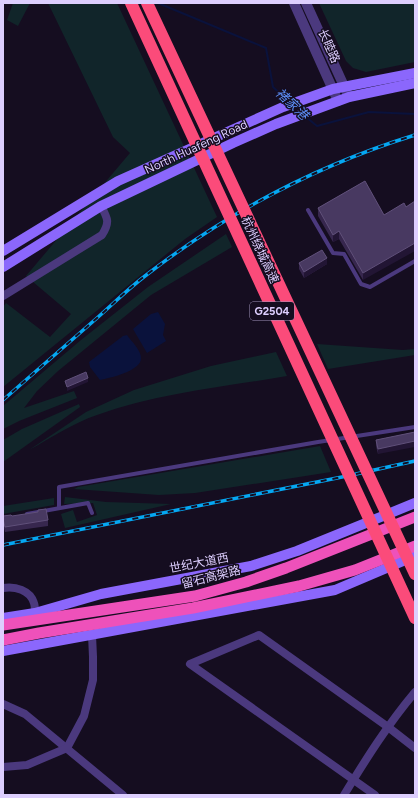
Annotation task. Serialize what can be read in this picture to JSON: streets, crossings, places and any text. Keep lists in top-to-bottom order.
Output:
{
  "streets": {
    "highway": ["杭州绕城高速", "G2504", "留石高架路"],
    "main road": ["North Huafeng Road", "世纪大道西"],
    "street": ["长睦路"]
  },
  "crossings": [
    ["长睦路", "North Huafeng Road"]
  ],
  "water": ["褚家港"]
}
